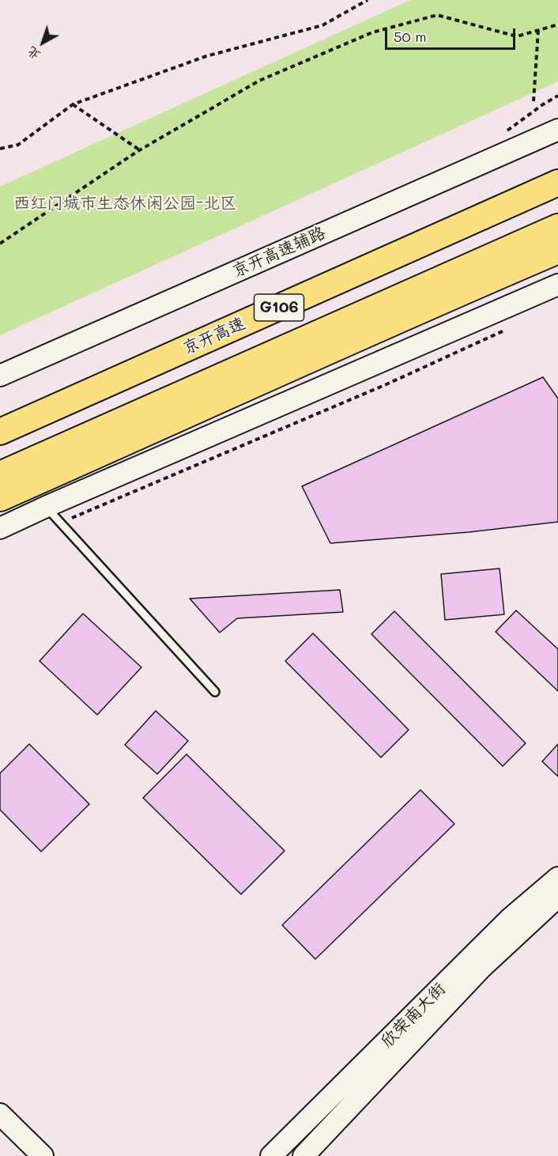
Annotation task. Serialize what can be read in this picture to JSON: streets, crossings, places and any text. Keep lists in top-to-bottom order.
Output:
{
  "streets": {
    "highway": ["G106", "京开高速"],
    "main road": ["京开高速辅路", "欣荣南大街"]
  },
  "parks": ["西红门城市生态休闲公园-北区"],
  "scale_bar": "50 m",
  "north": "bottom left"
}
